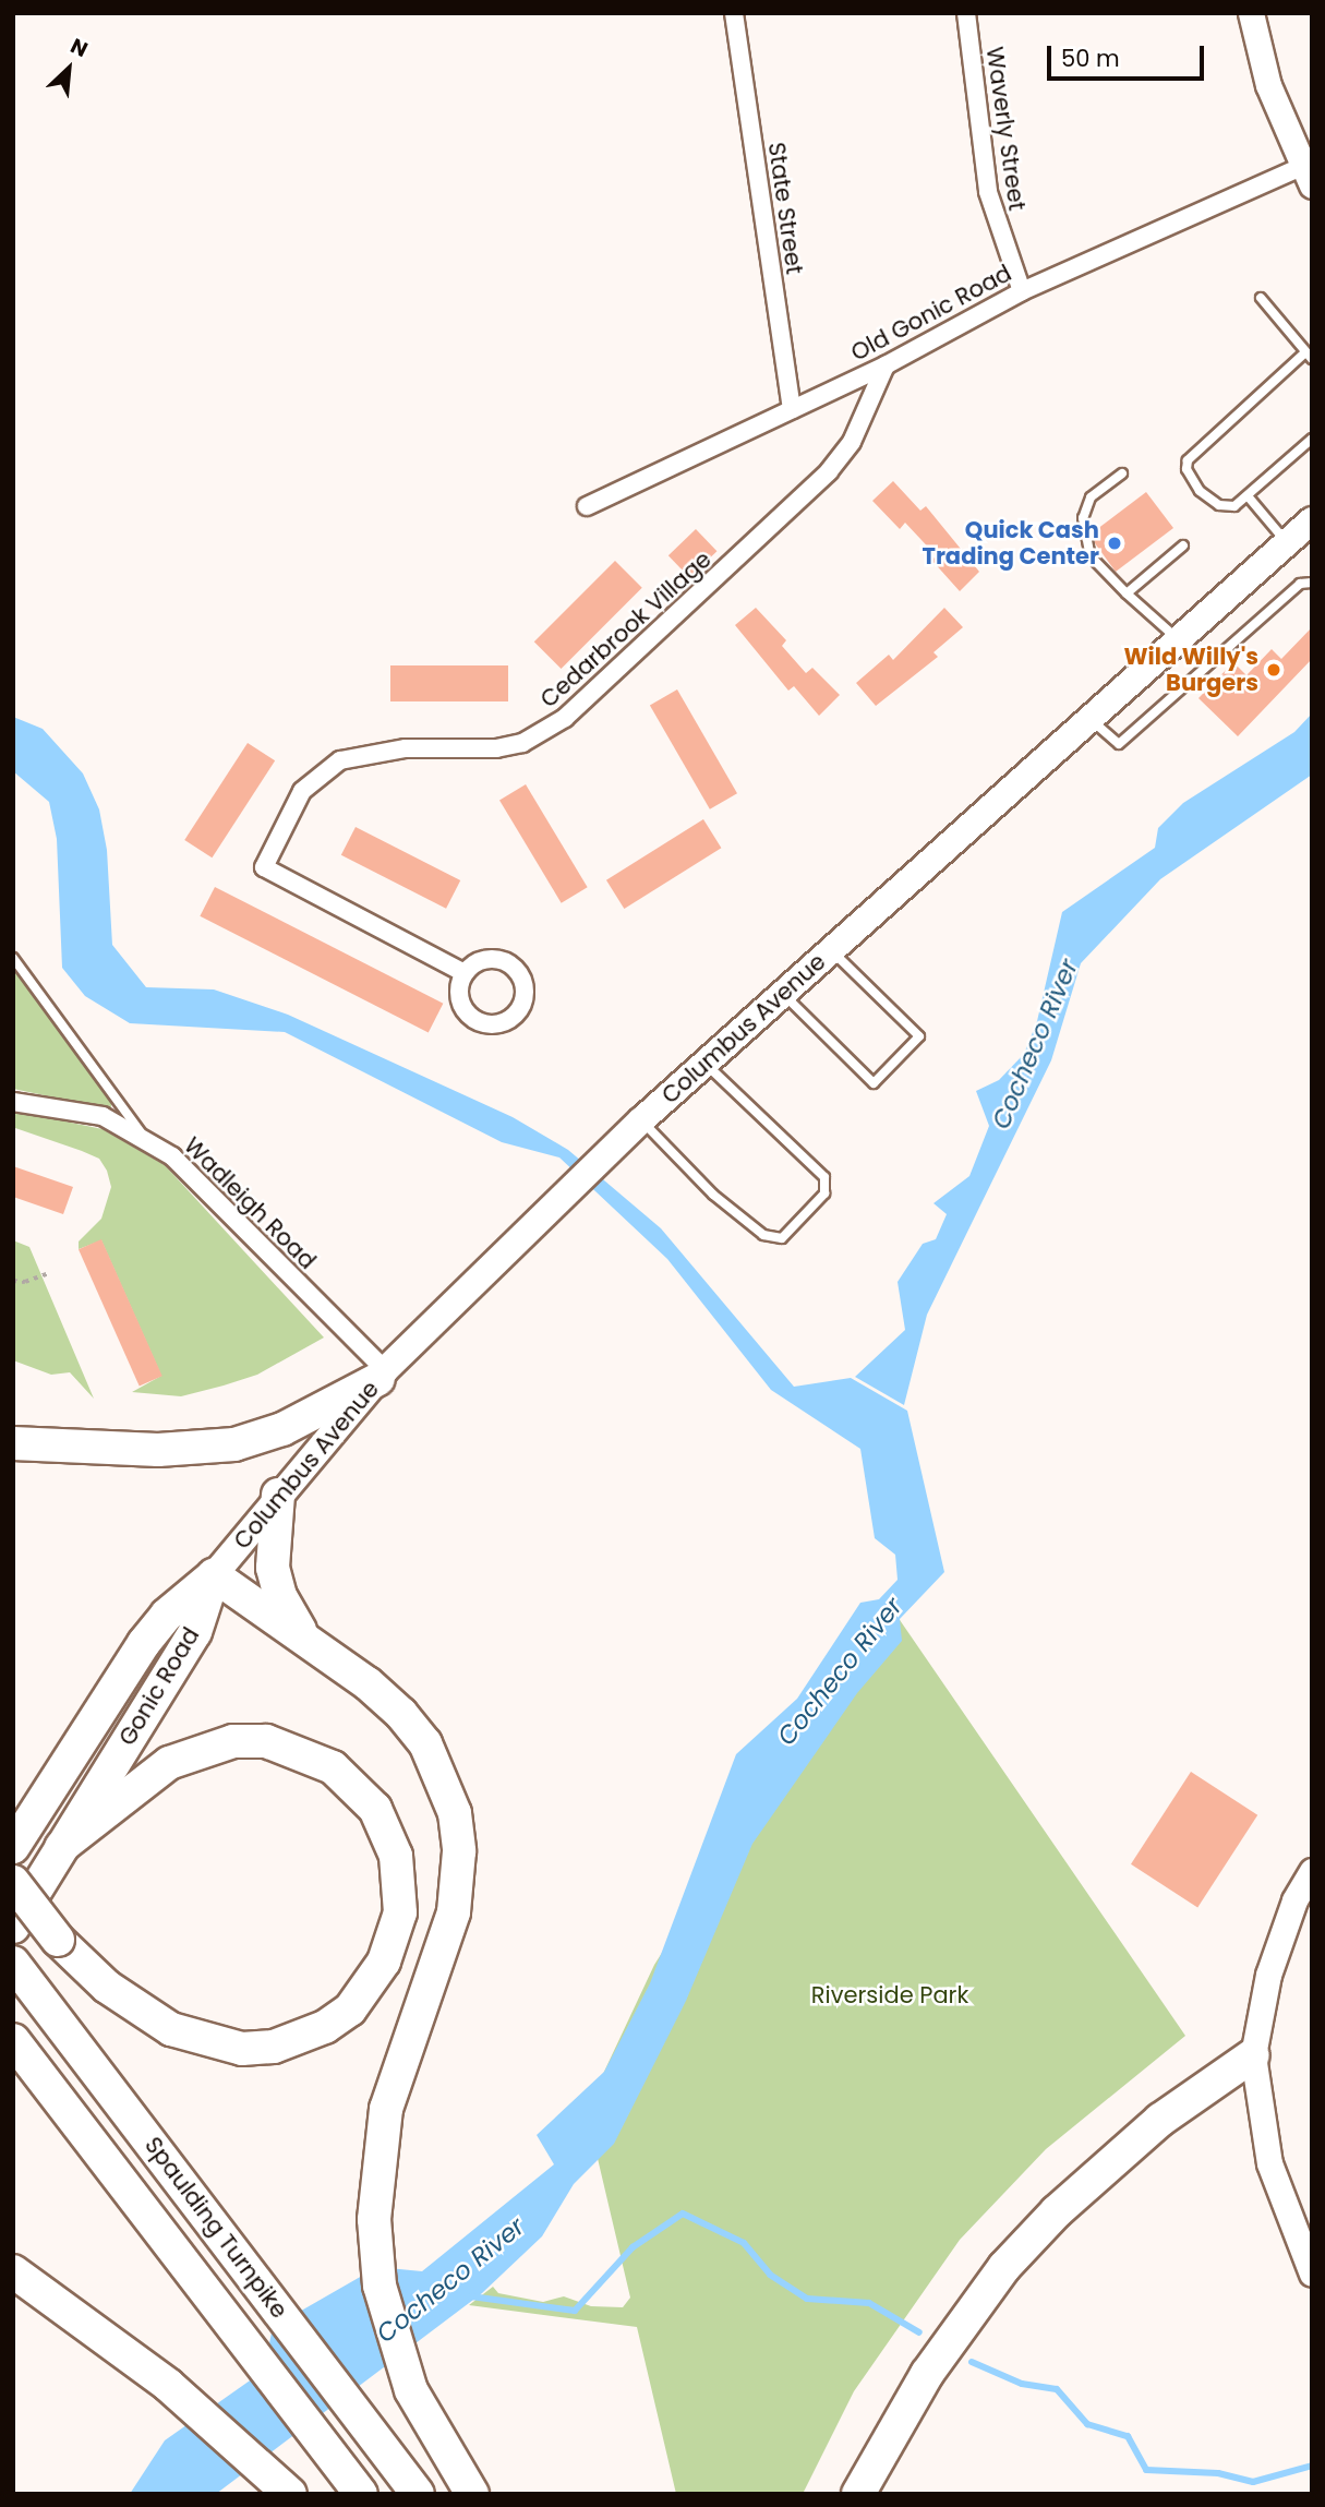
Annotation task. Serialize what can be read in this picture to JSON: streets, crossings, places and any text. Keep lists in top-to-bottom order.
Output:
{
  "streets": {
    "highway": ["Gonic Road", "Spaulding Turnpike"],
    "main road": ["Columbus Avenue"],
    "street": [
      "Waverly Street",
      "State Street",
      "Old Gonic Road",
      "Cedarbrook Village",
      "Wadleigh Road"
    ]
  },
  "crossings": [
    ["Waverly Street", "Old Gonic Road"],
    ["State Street", "Old Gonic Road"],
    ["Old Gonic Road", "Cedarbrook Village"],
    ["Columbus Avenue", "Wadleigh Road"],
    ["Columbus Avenue", "Gonic Road"]
  ],
  "water": ["Cocheco River"],
  "parks": ["Riverside Park"],
  "places": ["Quick Cash Trading Center", "Wild Willy's Burgers"],
  "scale_bar": "50 m",
  "north": "top right"
}
